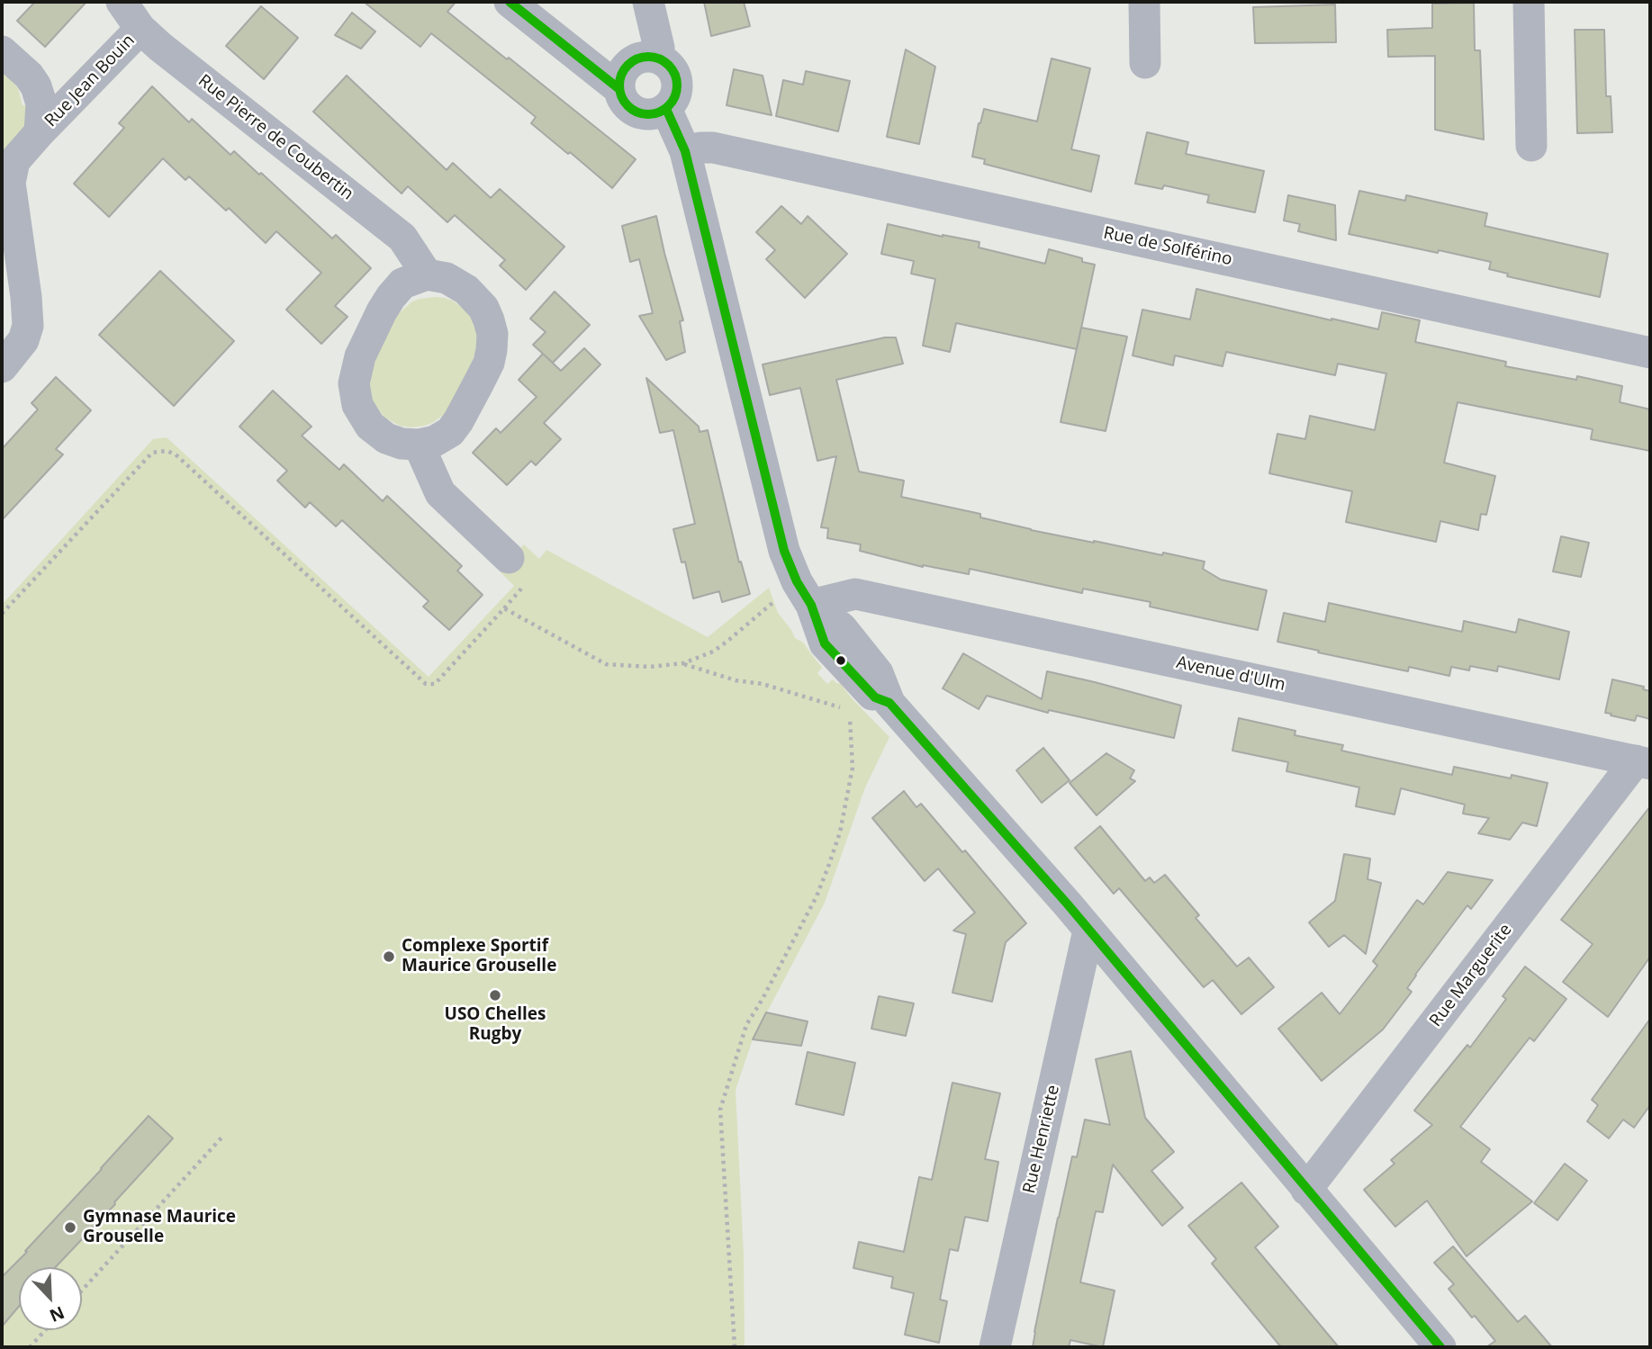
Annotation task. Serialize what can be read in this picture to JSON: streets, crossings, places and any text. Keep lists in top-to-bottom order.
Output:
{
  "streets": {
    "street": [
      "Rue Jean Bouin",
      "Rue Pierre de Coubertin",
      "Rue de Solférino",
      "Avenue d'Ulm",
      "Rue Marguerite",
      "Rue Henriette"
    ]
  },
  "crossings": [
    ["Rue Jean Bouin", "Rue Pierre de Coubertin"],
    ["Avenue d'Ulm", "Rue Marguerite"]
  ],
  "places": ["Complexe Sportif Maurice Grouselle", "USO Chelles Rugby", "Gymnase Maurice Grouselle"],
  "north": "bottom right"
}
